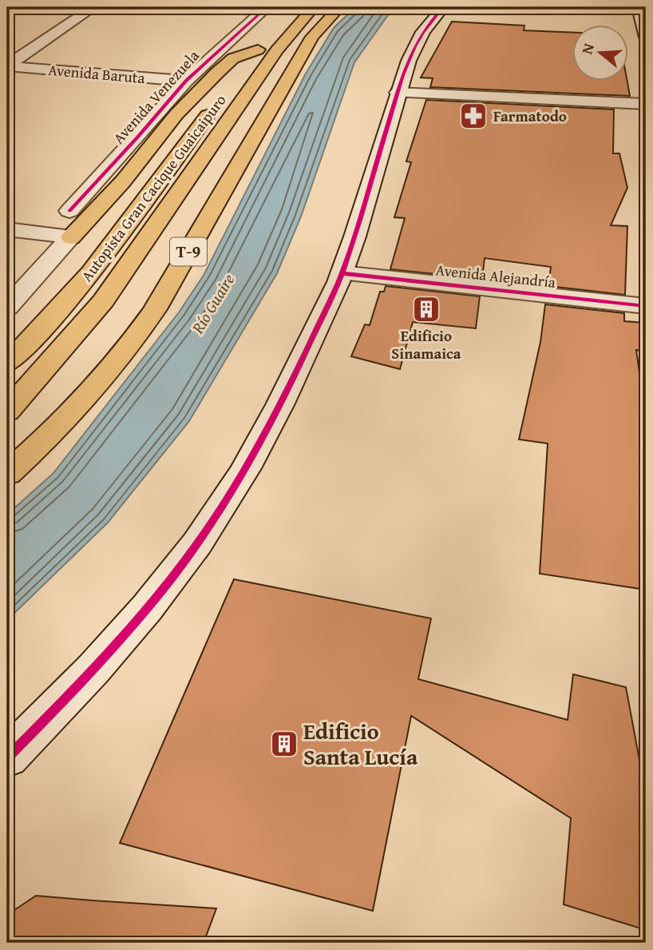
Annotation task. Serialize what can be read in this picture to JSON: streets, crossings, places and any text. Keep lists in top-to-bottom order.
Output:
{
  "streets": {
    "highway": ["Autopista Gran Cacique Guaicaipuro", "T-9"],
    "street": ["Avenida Baruta", "Avenida Venezuela", "Avenida Alejandría"]
  },
  "crossings": [
    ["Avenida Baruta", "Avenida Venezuela"]
  ],
  "water": ["Río Guaire"],
  "places": {
    "pharmacy": ["Farmatodo"],
    "building": ["Edificio Sinamaica", "Edificio Santa Lucía"]
  },
  "north": "left"
}
